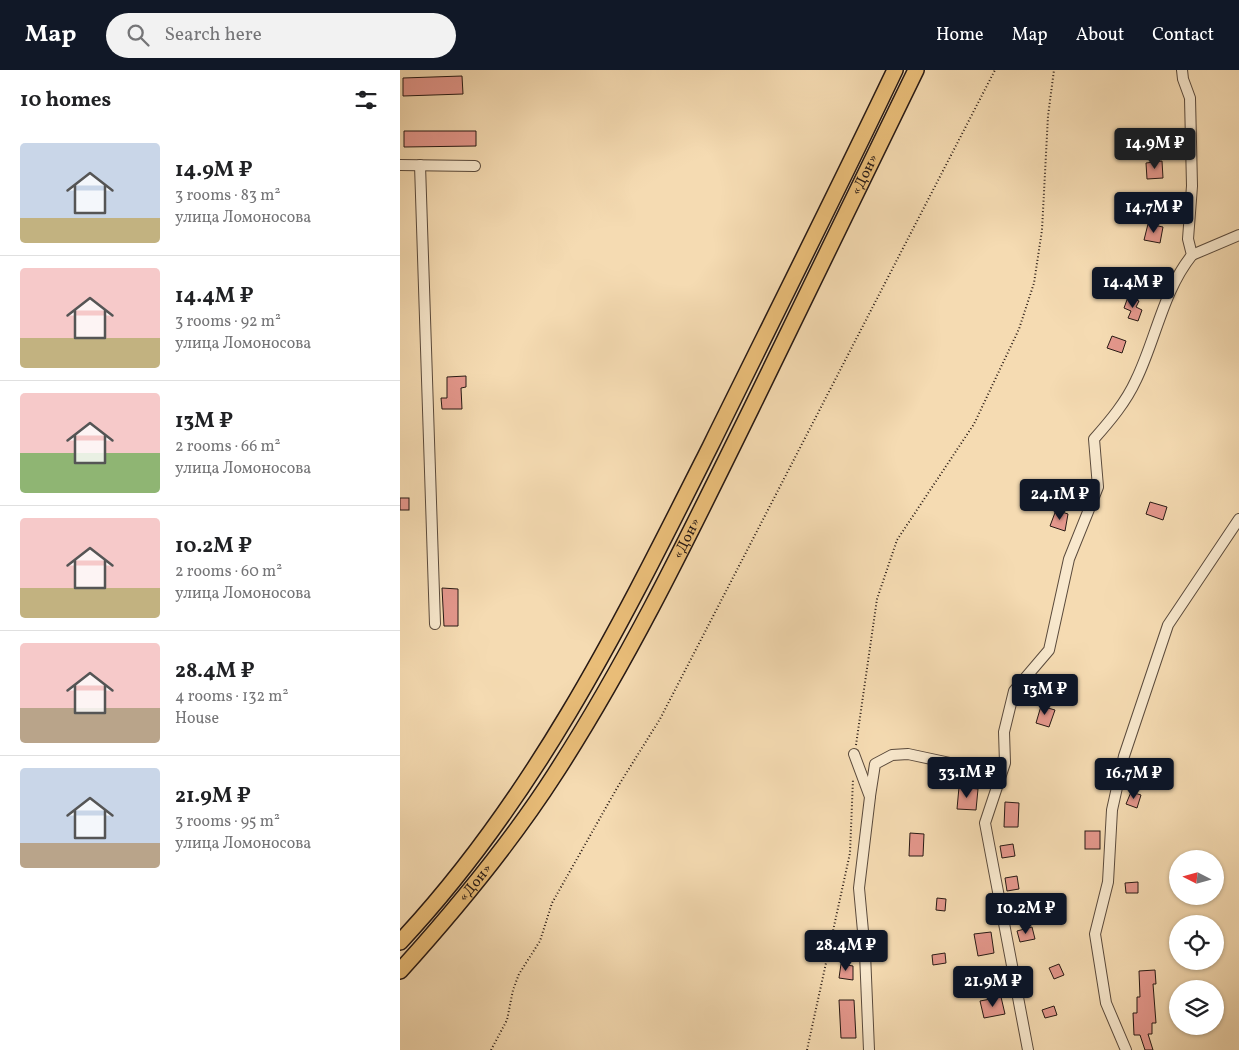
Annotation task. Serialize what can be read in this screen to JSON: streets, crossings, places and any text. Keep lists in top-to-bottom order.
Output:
{
  "streets": {
    "highway": ["«Дон»"]
  },
  "north": "left",
  "page": {
    "header": "Map",
    "search": "Search here",
    "nav": [
      "Home",
      "Map",
      "About",
      "Contact"
    ],
    "heading": "10 homes",
    "price": [
      "14.9M ₽",
      "14.7M ₽",
      "14.4M ₽",
      "24.1M ₽",
      "13M ₽",
      "33.1M ₽",
      "16.7M ₽",
      "10.2M ₽",
      "28.4M ₽",
      "21.9M ₽"
    ],
    "list": [
      {
        "name": "14.9M ₽",
        "note": "3 rooms · 83 m² · улица Ломоносова"
      },
      {
        "name": "14.4M ₽",
        "note": "3 rooms · 92 m² · улица Ломоносова"
      },
      {
        "name": "13M ₽",
        "note": "2 rooms · 66 m² · улица Ломоносова"
      },
      {
        "name": "10.2M ₽",
        "note": "2 rooms · 60 m² · улица Ломоносова"
      },
      {
        "name": "28.4M ₽",
        "note": "4 rooms · 132 m² · House"
      },
      {
        "name": "21.9M ₽",
        "note": "3 rooms · 95 m² · улица Ломоносова"
      }
    ]
  }
}
